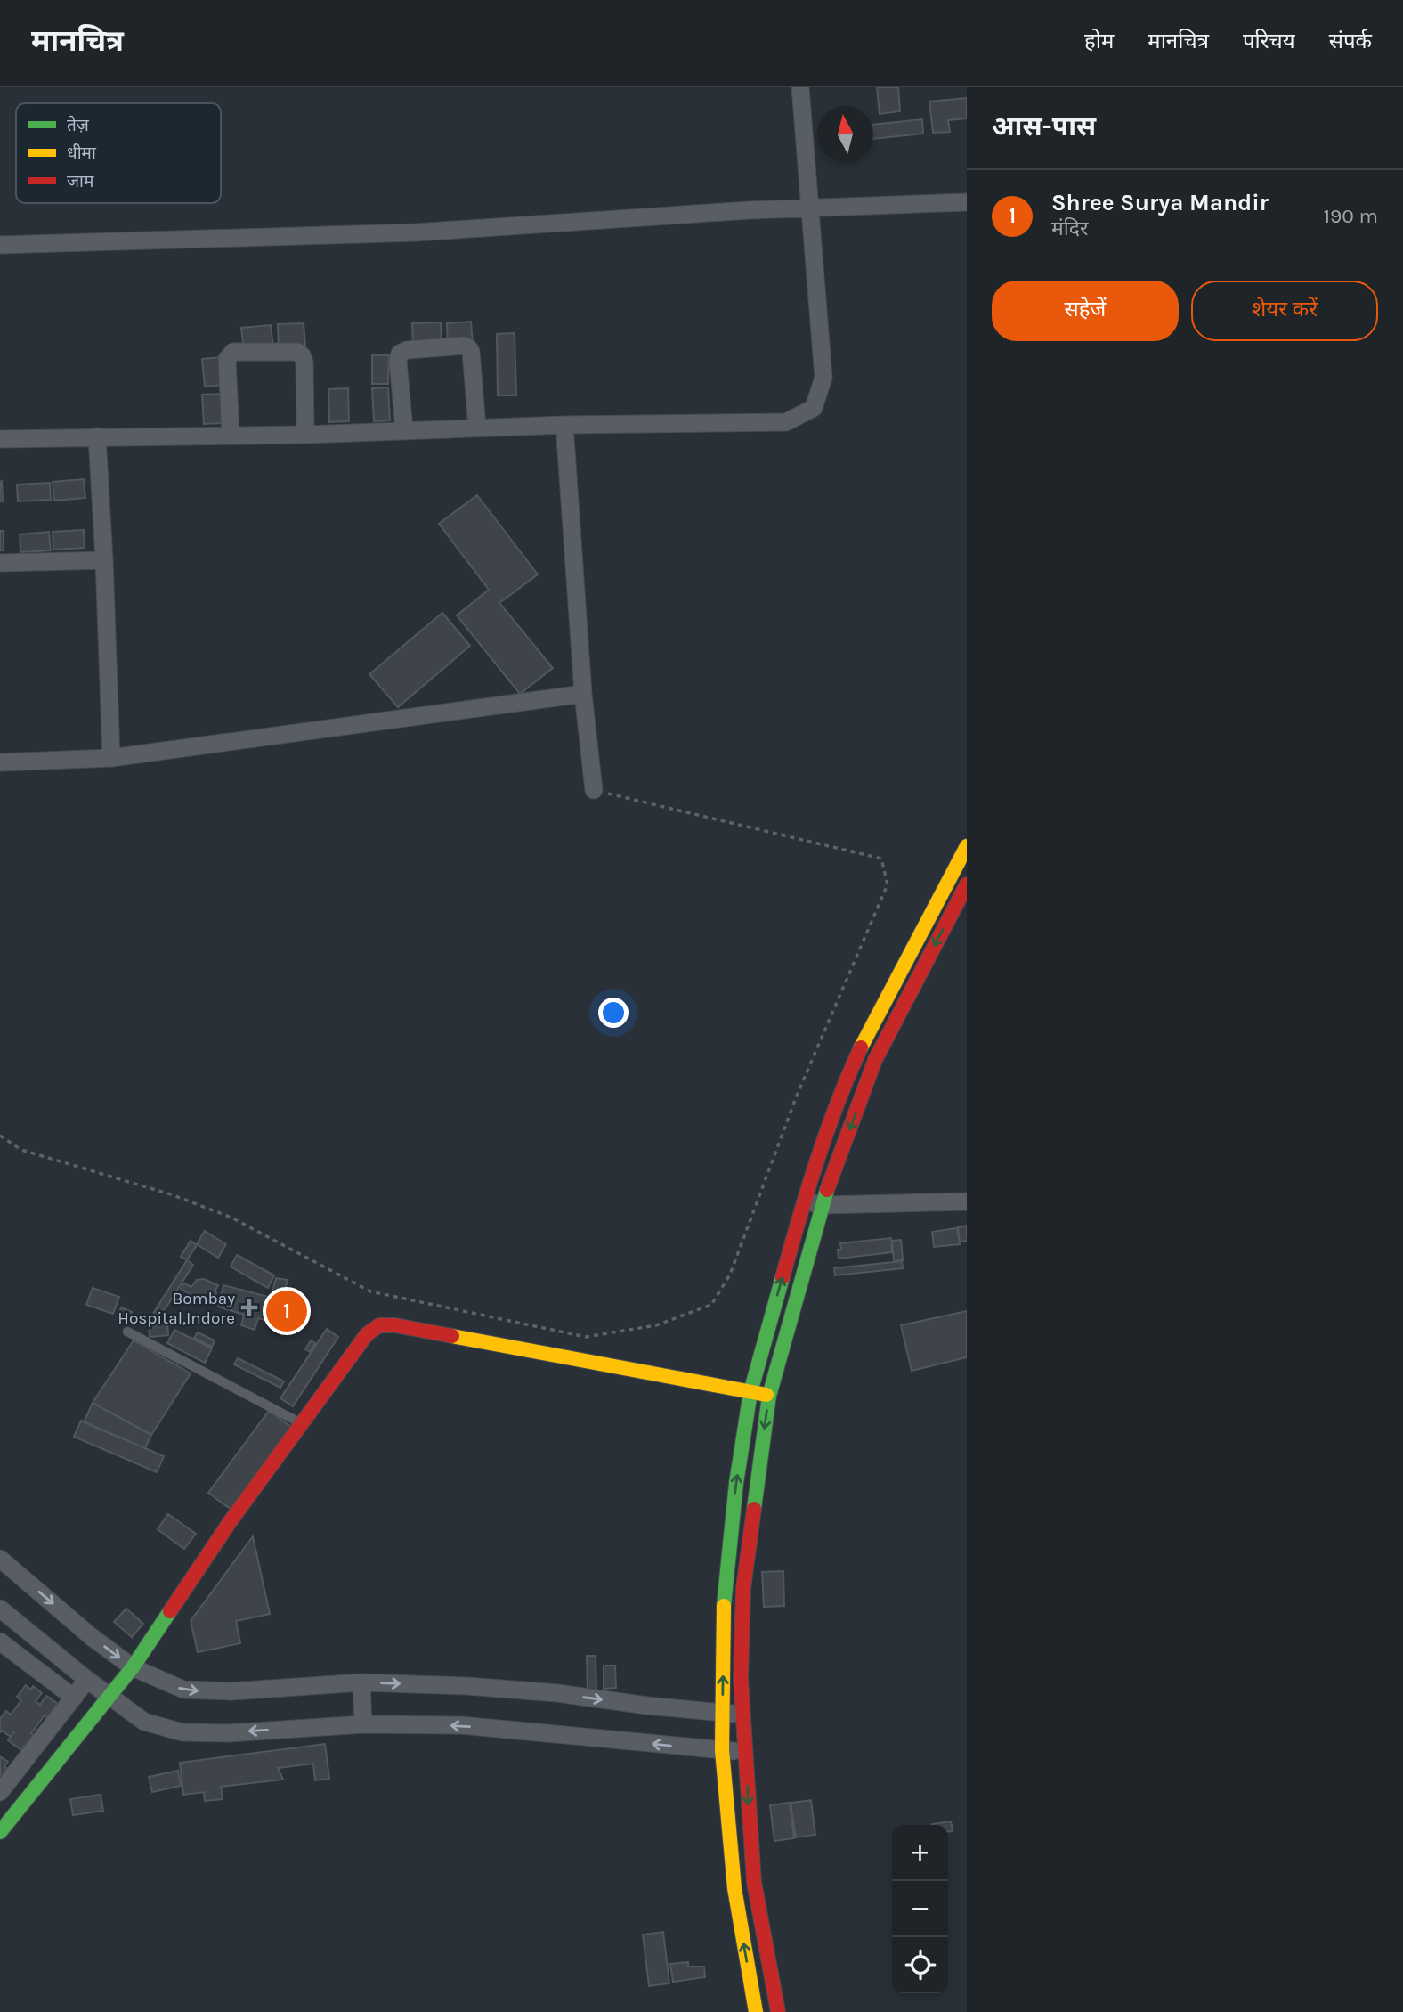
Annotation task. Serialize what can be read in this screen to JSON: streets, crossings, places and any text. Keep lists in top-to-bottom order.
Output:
{
  "places": {
    "health": ["Bombay Hospital,Indore"]
  },
  "legend": ["तेज़", "धीमा", "जाम"],
  "north": "top",
  "page": {
    "header": "मानचित्र",
    "nav": [
      "होम",
      "मानचित्र",
      "परिचय",
      "संपर्क"
    ],
    "heading": "आस-पास",
    "list": [
      {
        "mark": "1",
        "name": "Shree Surya Mandir",
        "note": "मंदिर",
        "value": "190 m"
      }
    ],
    "buttons": ["सहेजें", "शेयर करें"],
    "pins": "1",
    "map_buttons": ["+", "−"]
  }
}
